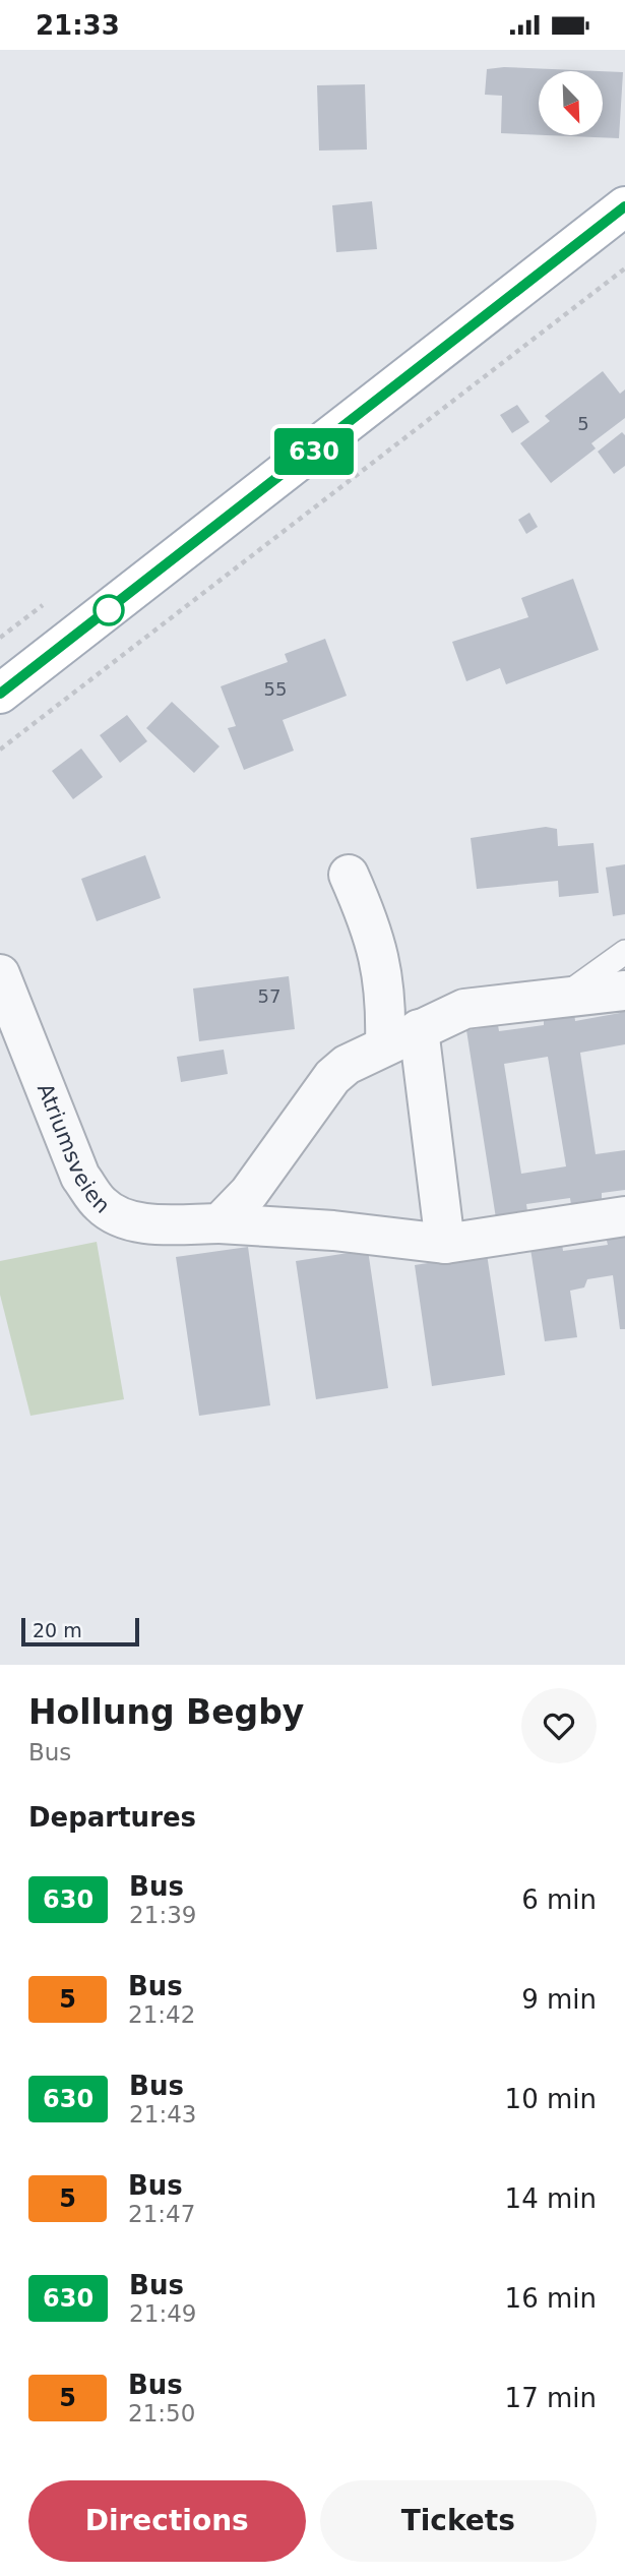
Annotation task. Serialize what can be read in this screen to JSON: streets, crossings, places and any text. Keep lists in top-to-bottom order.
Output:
{
  "streets": {
    "street": ["Atriumsveien"]
  },
  "lines": ["bus line 630"],
  "house_numbers": ["5", "55", "57"],
  "scale_bar": "20 m",
  "north": "bottom right",
  "page": {
    "status": "21:33",
    "on_map": "630",
    "scale": "20 m",
    "heading": [
      ["Hollung Begby", "Bus"],
      "Departures"
    ],
    "list": [
      {
        "mark": "630",
        "name": "Bus",
        "note": "21:39",
        "value": "6 min"
      },
      {
        "mark": "5",
        "name": "Bus",
        "note": "21:42",
        "value": "9 min"
      },
      {
        "mark": "630",
        "name": "Bus",
        "note": "21:43",
        "value": "10 min"
      },
      {
        "mark": "5",
        "name": "Bus",
        "note": "21:47",
        "value": "14 min"
      },
      {
        "mark": "630",
        "name": "Bus",
        "note": "21:49",
        "value": "16 min"
      },
      {
        "mark": "5",
        "name": "Bus",
        "note": "21:50",
        "value": "17 min"
      }
    ],
    "buttons": ["Directions", "Tickets"]
  }
}
